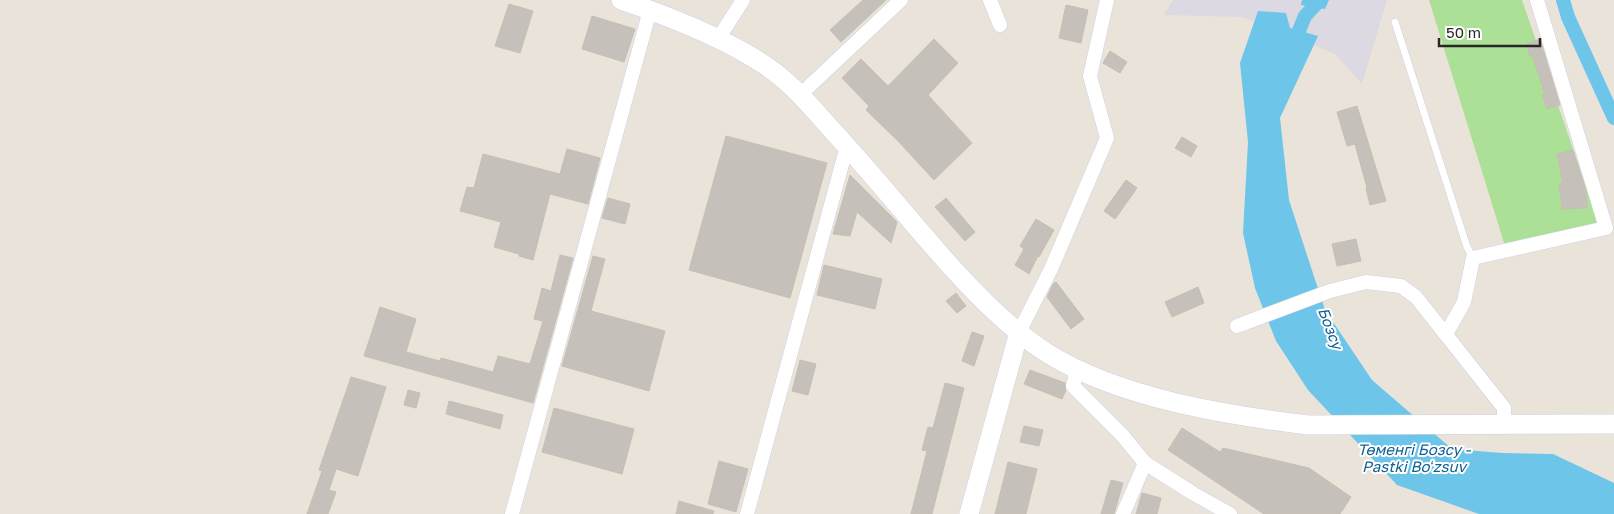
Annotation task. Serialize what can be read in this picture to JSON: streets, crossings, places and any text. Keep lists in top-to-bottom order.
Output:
{
  "water": ["Бозсу", "Төменгі Бозсу - Pastki Boʻzsuv"],
  "scale_bar": "50 m"
}
